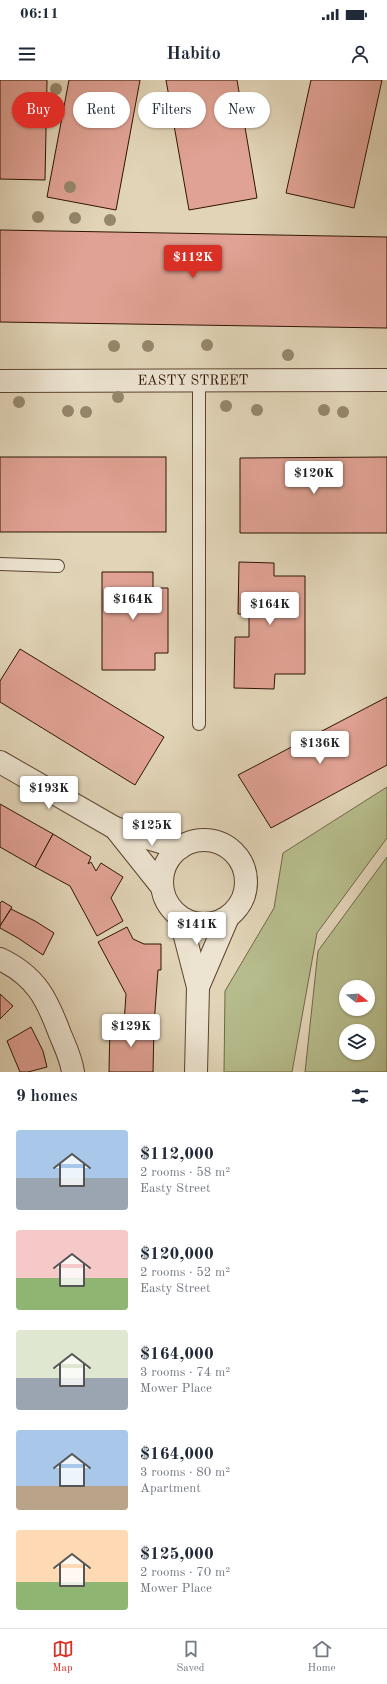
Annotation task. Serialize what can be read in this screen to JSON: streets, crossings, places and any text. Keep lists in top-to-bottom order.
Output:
{
  "streets": {
    "street": ["EASTY STREET"]
  },
  "north": "right",
  "page": {
    "status": "06:11",
    "header": "Habito",
    "chip": [
      "Buy",
      "Rent",
      "Filters",
      "New"
    ],
    "price": [
      "$112K",
      "$120K",
      "$164K",
      "$164K",
      "$136K",
      "$193K",
      "$125K",
      "$141K",
      "$129K"
    ],
    "heading": "9 homes",
    "list": [
      {
        "name": "$112,000",
        "note": "2 rooms · 58 m² · Easty Street"
      },
      {
        "name": "$120,000",
        "note": "2 rooms · 52 m² · Easty Street"
      },
      {
        "name": "$164,000",
        "note": "3 rooms · 74 m² · Mower Place"
      },
      {
        "name": "$164,000",
        "note": "3 rooms · 80 m² · Apartment"
      },
      {
        "name": "$125,000",
        "note": "2 rooms · 70 m² · Mower Place"
      }
    ],
    "tabs": ["Map", "Saved", "Home"]
  }
}
